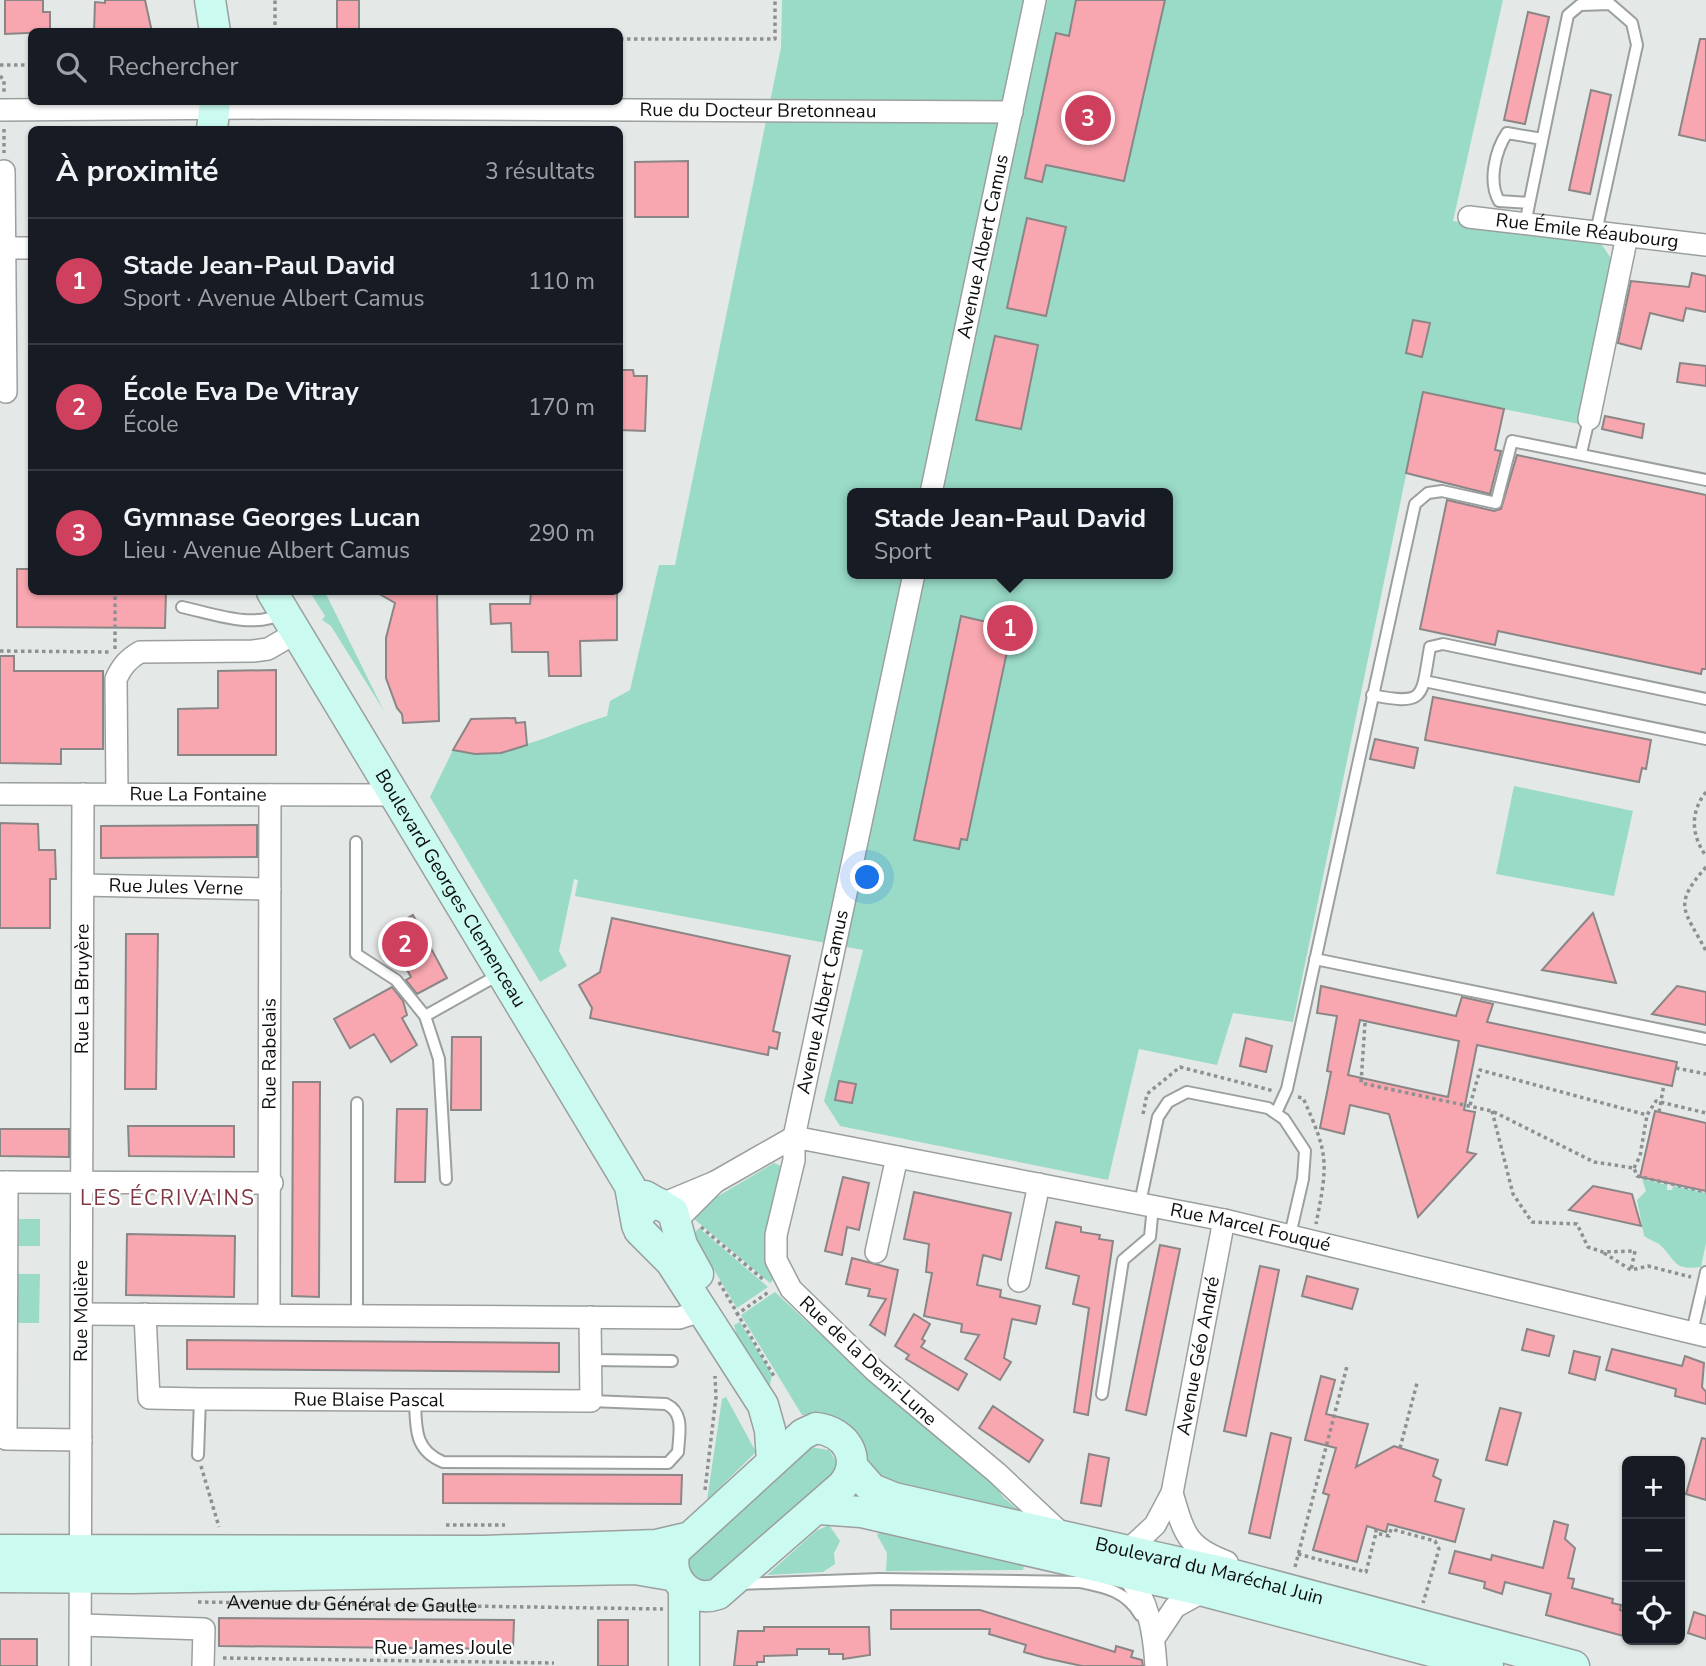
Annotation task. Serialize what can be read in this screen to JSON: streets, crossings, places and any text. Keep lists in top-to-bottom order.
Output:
{
  "streets": {
    "main road": ["Boulevard Georges Clemenceau", "Boulevard du Maréchal Juin", "Avenue du Général de Gaulle"],
    "street": [
      "Rue du Docteur Bretonneau",
      "Rue Émile Réaubourg",
      "Avenue Albert Camus",
      "Rue La Fontaine",
      "Rue Jules Verne",
      "Rue La Bruyère",
      "Rue Rabelais",
      "Rue Marcel Fouqué",
      "Rue Molière",
      "Avenue Géo André",
      "Rue de la Demi-Lune",
      "Rue Blaise Pascal"
    ],
    "path": ["Rue James Joule"]
  },
  "crossings": [
    ["Rue du Docteur Bretonneau", "Avenue Albert Camus"],
    ["Avenue Albert Camus", "Rue Marcel Fouqué"],
    ["Avenue Albert Camus", "Rue de la Demi-Lune"],
    ["Rue La Fontaine", "Boulevard Georges Clemenceau"],
    ["Rue La Fontaine", "Rue La Bruyère"],
    ["Rue La Fontaine", "Rue Rabelais"],
    ["Rue Jules Verne", "Rue La Bruyère"],
    ["Rue Jules Verne", "Rue Rabelais"],
    ["Rue La Bruyère", "Rue Molière"],
    ["Rue Marcel Fouqué", "Avenue Géo André"],
    ["Rue Marcel Fouqué", "Rue de la Demi-Lune"],
    ["Rue Molière", "Avenue du Général de Gaulle"],
    ["Avenue Géo André", "Boulevard du Maréchal Juin"],
    ["Rue de la Demi-Lune", "Boulevard du Maréchal Juin"]
  ],
  "districts": ["LES ÉCRIVAINS"],
  "page": {
    "search": "Rechercher",
    "pins": ["3", "1", "2"],
    "heading": ["À proximité", "3 résultats"],
    "list": [
      {
        "mark": "1",
        "name": "Stade Jean-Paul David",
        "note": "Sport · Avenue Albert Camus",
        "value": "110 m"
      },
      {
        "mark": "2",
        "name": "École Eva De Vitray",
        "note": "École",
        "value": "170 m"
      },
      {
        "mark": "3",
        "name": "Gymnase Georges Lucan",
        "note": "Lieu · Avenue Albert Camus",
        "value": "290 m"
      }
    ],
    "popup": ["Stade Jean-Paul David", "Sport"],
    "map_buttons": ["+", "−"]
  }
}
